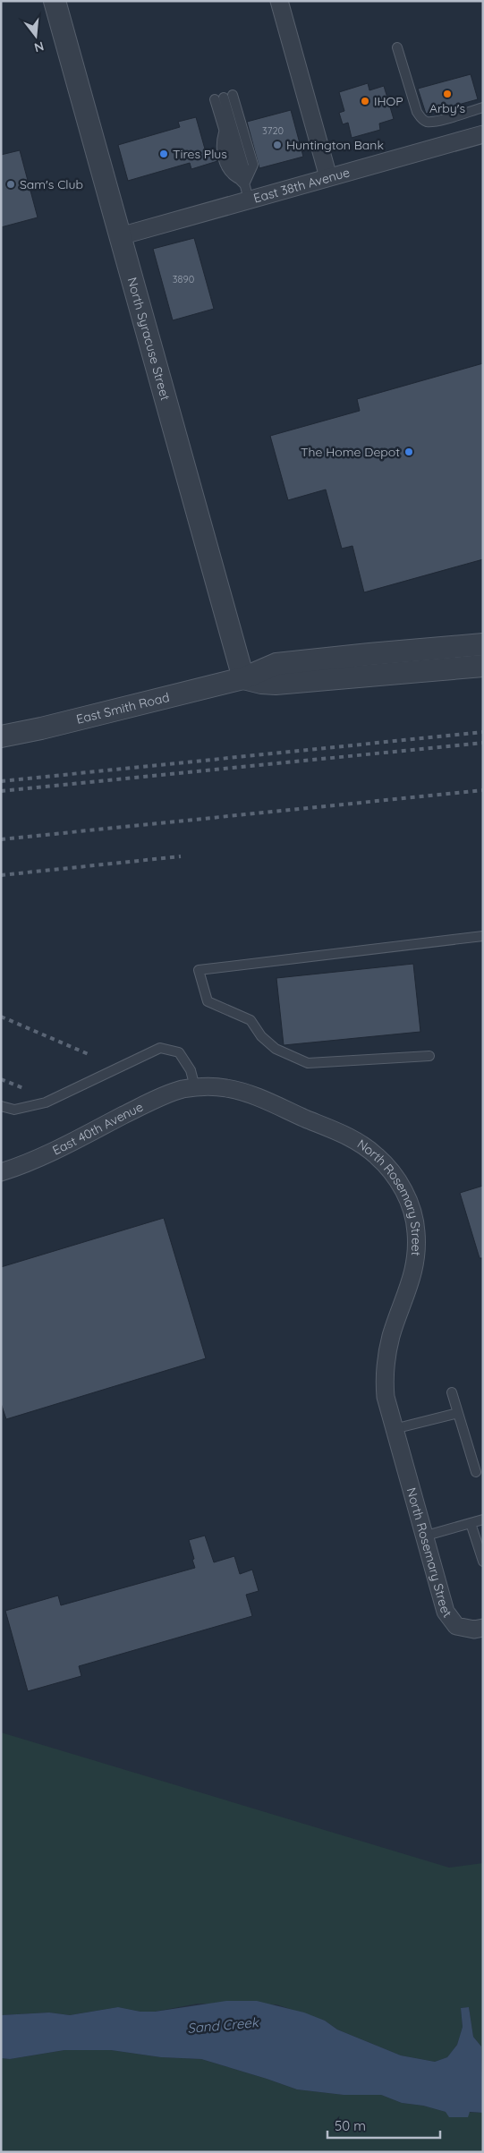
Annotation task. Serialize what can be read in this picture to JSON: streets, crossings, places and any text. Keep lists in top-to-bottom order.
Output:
{
  "streets": {
    "street": [
      "East 38th Avenue",
      "North Syracuse Street",
      "East Smith Road",
      "East 40th Avenue",
      "North Rosemary Street"
    ]
  },
  "crossings": [
    ["East 38th Avenue", "North Syracuse Street"],
    ["North Syracuse Street", "East Smith Road"],
    ["East 40th Avenue", "North Rosemary Street"]
  ],
  "water": ["Sand Creek"],
  "places": [
    "Arby's",
    "IHOP",
    "Huntington Bank",
    "Tires Plus",
    "Sam's Club",
    "The Home Depot"
  ],
  "house_numbers": ["3720", "3890"],
  "scale_bar": "50 m",
  "north": "bottom"
}
